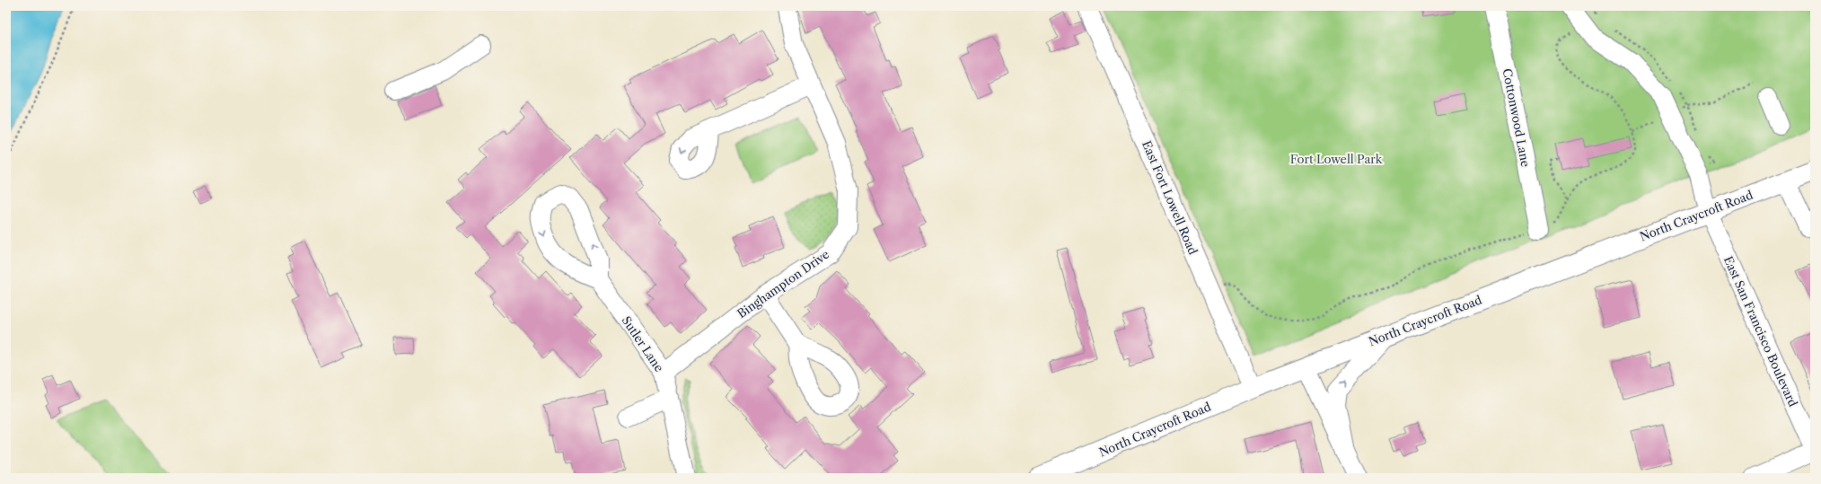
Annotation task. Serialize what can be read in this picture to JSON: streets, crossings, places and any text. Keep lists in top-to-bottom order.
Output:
{
  "streets": {
    "main road": ["North Craycroft Road"],
    "street": [
      "Cottonwood Lane",
      "East Fort Lowell Road",
      "Binghampton Drive",
      "East San Francisco Boulevard",
      "Sutler Lane"
    ]
  },
  "crossings": [
    ["East Fort Lowell Road", "North Craycroft Road"],
    ["North Craycroft Road", "East San Francisco Boulevard"],
    ["Binghampton Drive", "Sutler Lane"]
  ],
  "parks": ["Fort Lowell Park"]
}
